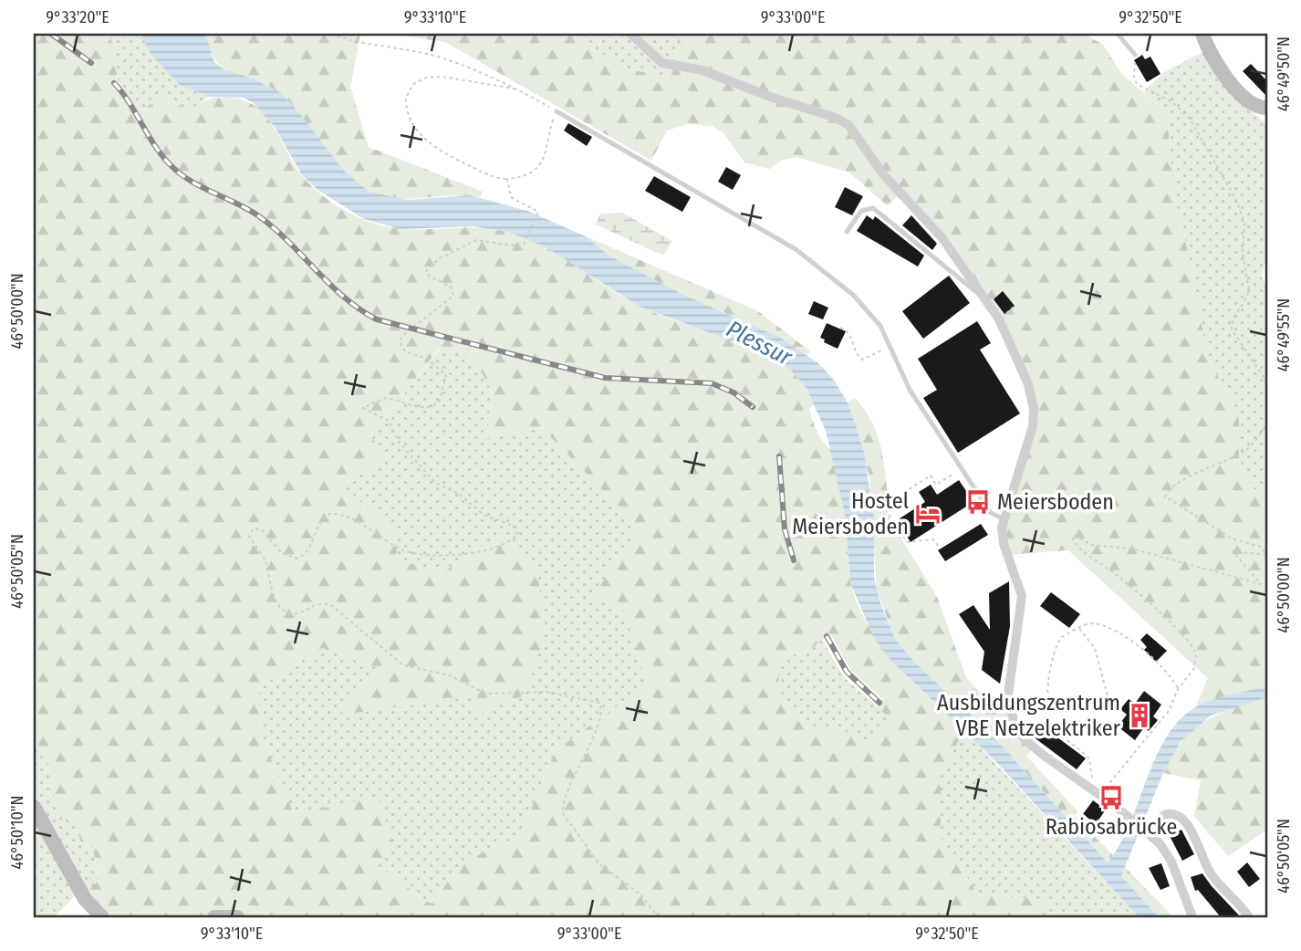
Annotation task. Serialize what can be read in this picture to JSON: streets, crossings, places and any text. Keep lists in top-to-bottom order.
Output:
{
  "water": ["Plessur"],
  "places": {
    "bus stop": ["Meiersboden", "Rabiosabrücke"],
    "hotel": ["Hostel Meiersboden"],
    "building": ["Ausbildungszentrum VBE Netzelektriker"]
  },
  "coordinates": [
    "9°33'20\"E",
    "9°33'10\"E",
    "9°33'00\"E",
    "9°32'50\"E",
    "46°49'50\"N",
    "46°50'00\"N",
    "46°49'55\"N",
    "46°50'05\"N",
    "46°50'10\"N"
  ]
}
